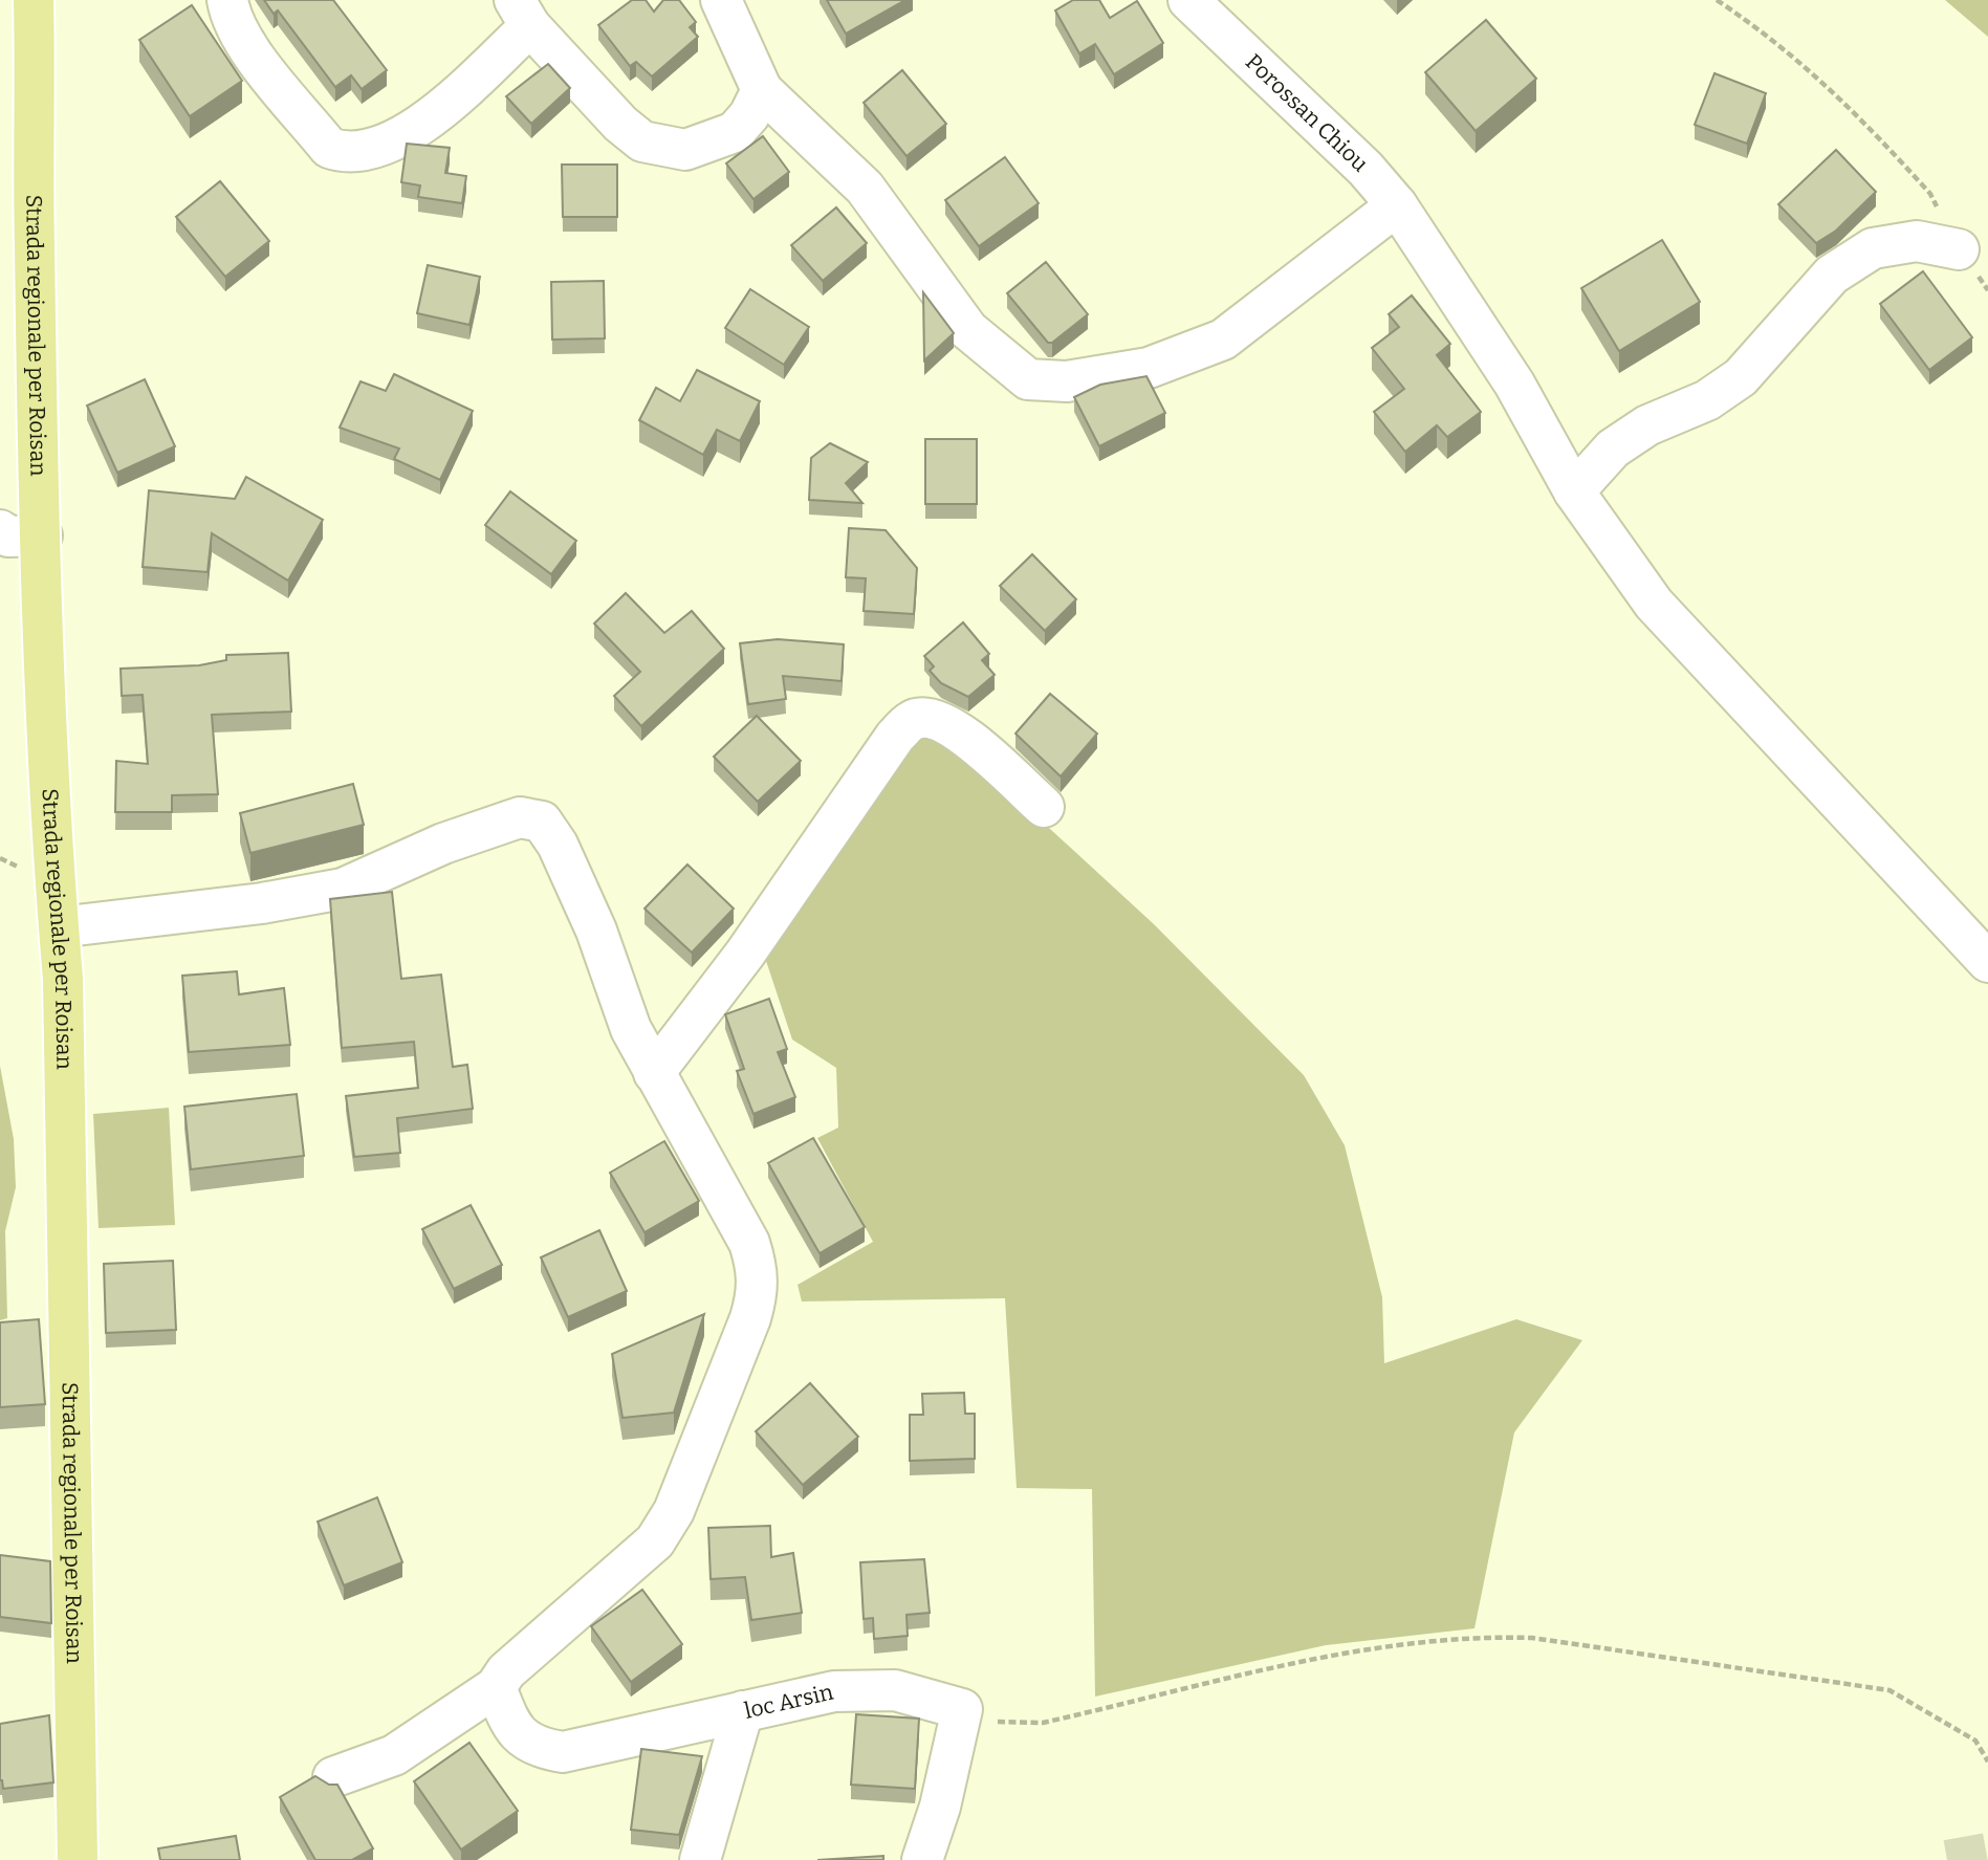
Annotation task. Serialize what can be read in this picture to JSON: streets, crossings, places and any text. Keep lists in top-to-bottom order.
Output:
{
  "streets": {
    "main road": ["Strada regionale per Roisan"],
    "street": ["Porossan Chiou", "loc Arsin"]
  }
}
